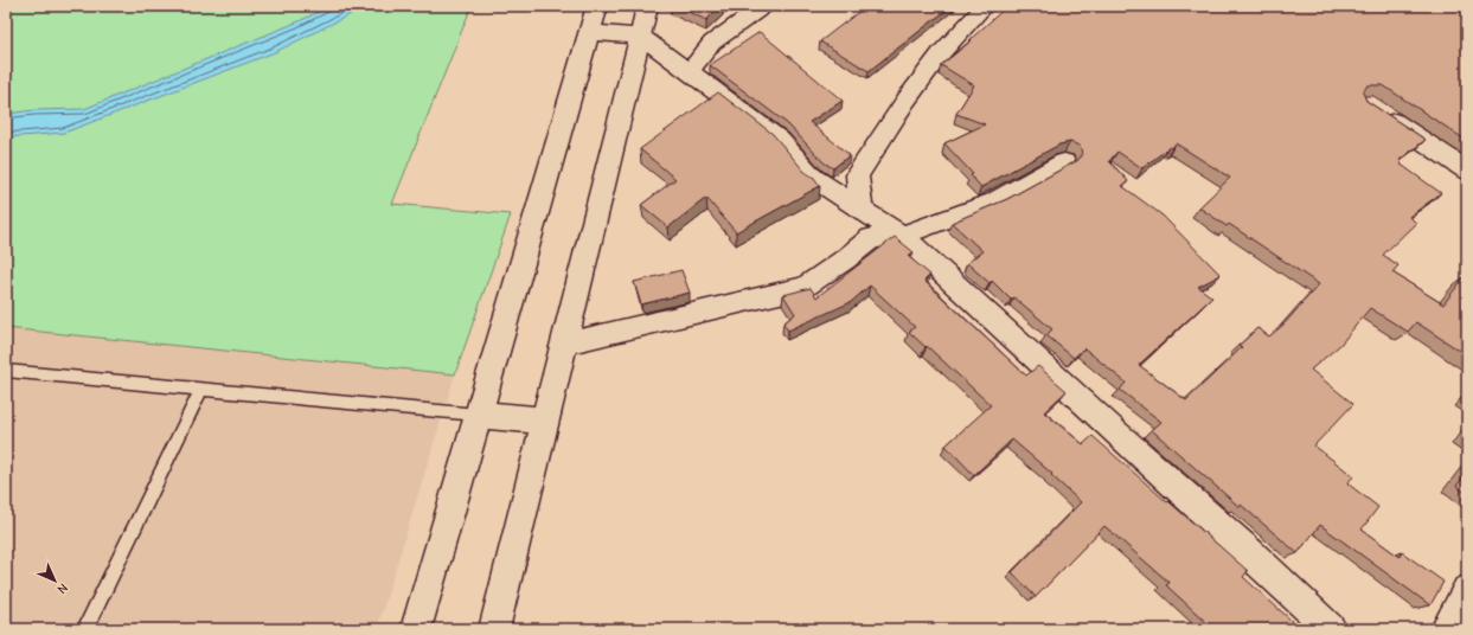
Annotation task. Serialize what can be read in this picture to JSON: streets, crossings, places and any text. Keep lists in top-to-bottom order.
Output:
{
  "north": "bottom right"
}
